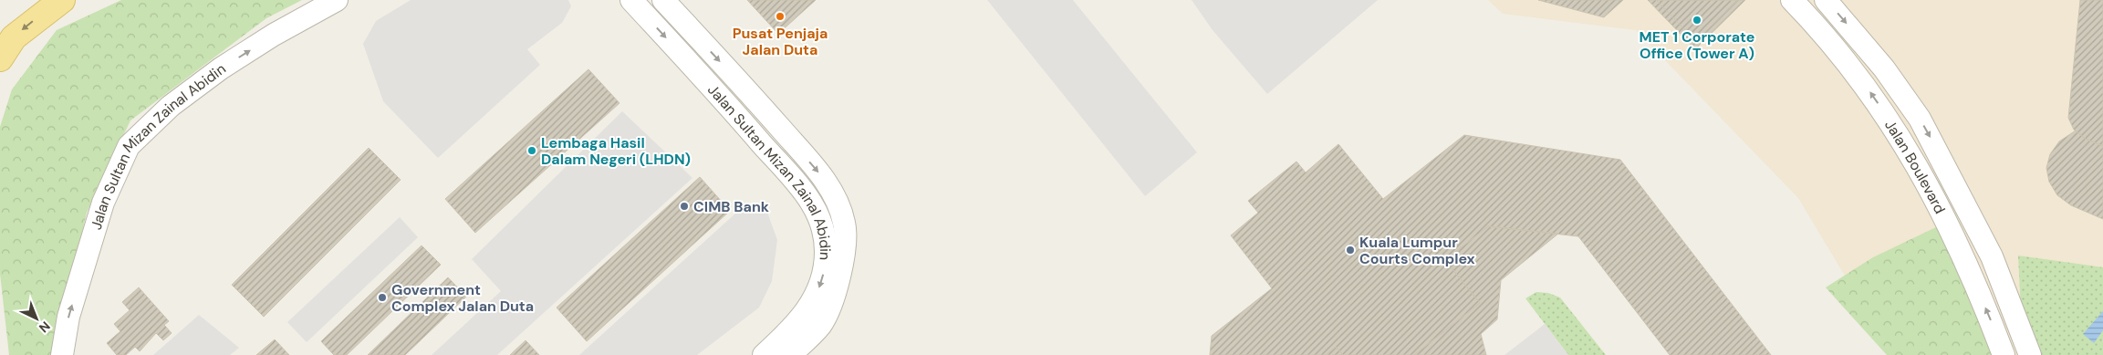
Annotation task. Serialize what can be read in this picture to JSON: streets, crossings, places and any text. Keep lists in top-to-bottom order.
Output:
{
  "streets": {
    "street": ["Jalan Sultan Mizan Zainal Abidin", "Jalan Boulevard"]
  },
  "places": [
    "Pusat Penjaja Jalan Duta",
    "MET 1 Corporate Office (Tower A)",
    "Lembaga Hasil Dalam Negeri (LHDN)",
    "CIMB Bank",
    "Kuala Lumpur Courts Complex",
    "Government Complex Jalan Duta"
  ],
  "north": "bottom right"
}
